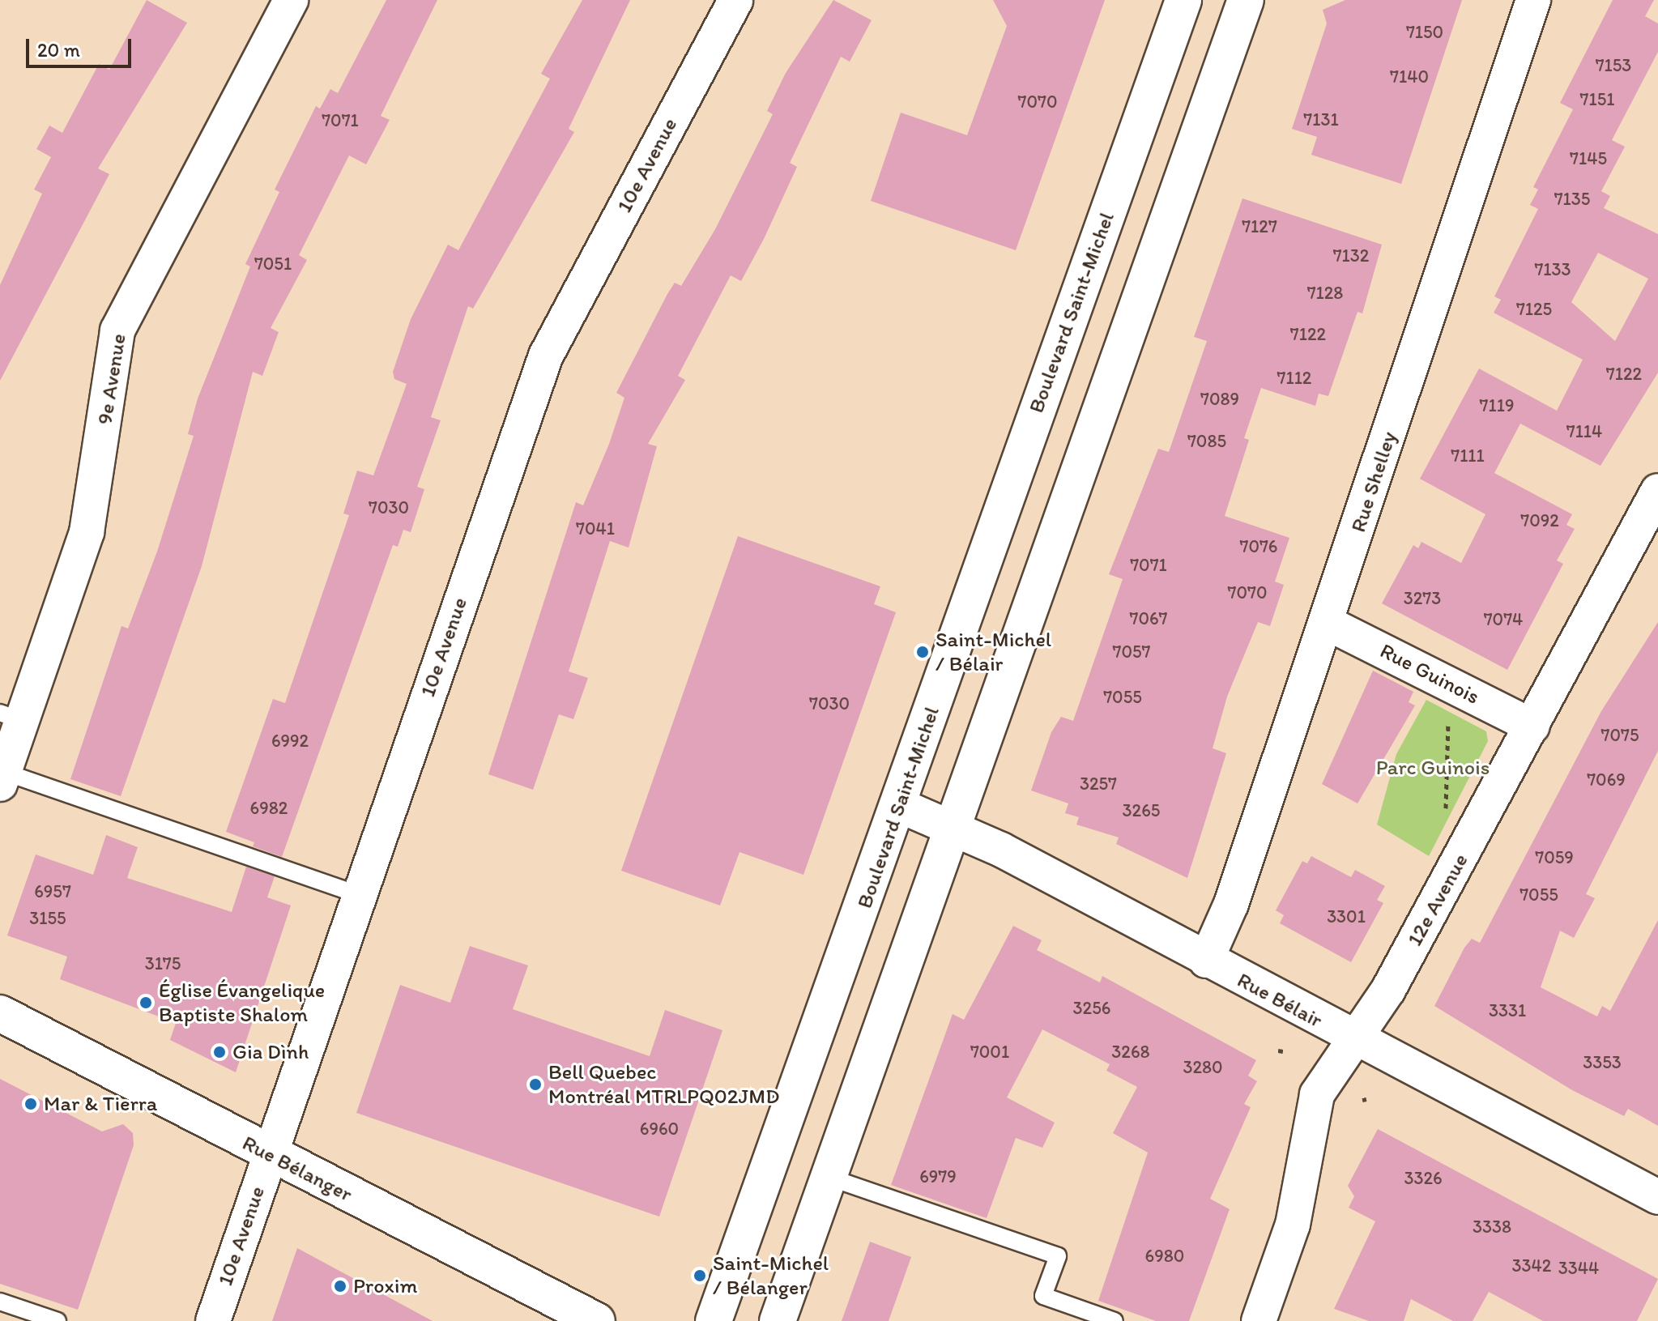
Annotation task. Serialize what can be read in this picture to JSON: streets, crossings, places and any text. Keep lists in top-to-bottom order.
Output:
{
  "streets": {
    "main road": ["Boulevard Saint-Michel", "Rue Bélanger"],
    "street": [
      "10e Avenue",
      "9e Avenue",
      "Rue Shelley",
      "Rue Guinois",
      "12e Avenue",
      "Rue Bélair"
    ]
  },
  "crossings": [
    ["10e Avenue", "Rue Bélanger"],
    ["Boulevard Saint-Michel", "Rue Bélair"],
    ["Rue Shelley", "Rue Guinois"],
    ["Rue Shelley", "Rue Bélair"],
    ["Rue Guinois", "12e Avenue"],
    ["12e Avenue", "Rue Bélair"]
  ],
  "parks": ["Parc Guinois"],
  "places": [
    "Saint-Michel / Bélair",
    "Église Évangelique Baptiste Shalom",
    "Gia Dình",
    "Bell Quebec Montréal MTRLPQ02JMD",
    "Mar & Tierra",
    "Saint-Michel / Bélanger",
    "Proxim"
  ],
  "house_numbers": [
    "7150",
    "7153",
    "7140",
    "7151",
    "7070",
    "7131",
    "7071",
    "7145",
    "7135",
    "7127",
    "7132",
    "7051",
    "7133",
    "7128",
    "7125",
    "7122",
    "7122",
    "7112",
    "7089",
    "7119",
    "7114",
    "7085",
    "7111",
    "7030",
    "7092",
    "7041",
    "7076",
    "7071",
    "7070",
    "3273",
    "7067",
    "7074",
    "7057",
    "7055",
    "7030",
    "7075",
    "6992",
    "7069",
    "3257",
    "6982",
    "3265",
    "7059",
    "6957",
    "7055",
    "3301",
    "3155",
    "3175",
    "3256",
    "3331",
    "7001",
    "3268",
    "3353",
    "3280",
    "6960",
    "6979",
    "3326",
    "3338",
    "6980",
    "3342",
    "3344"
  ],
  "scale_bar": "20 m"
}
